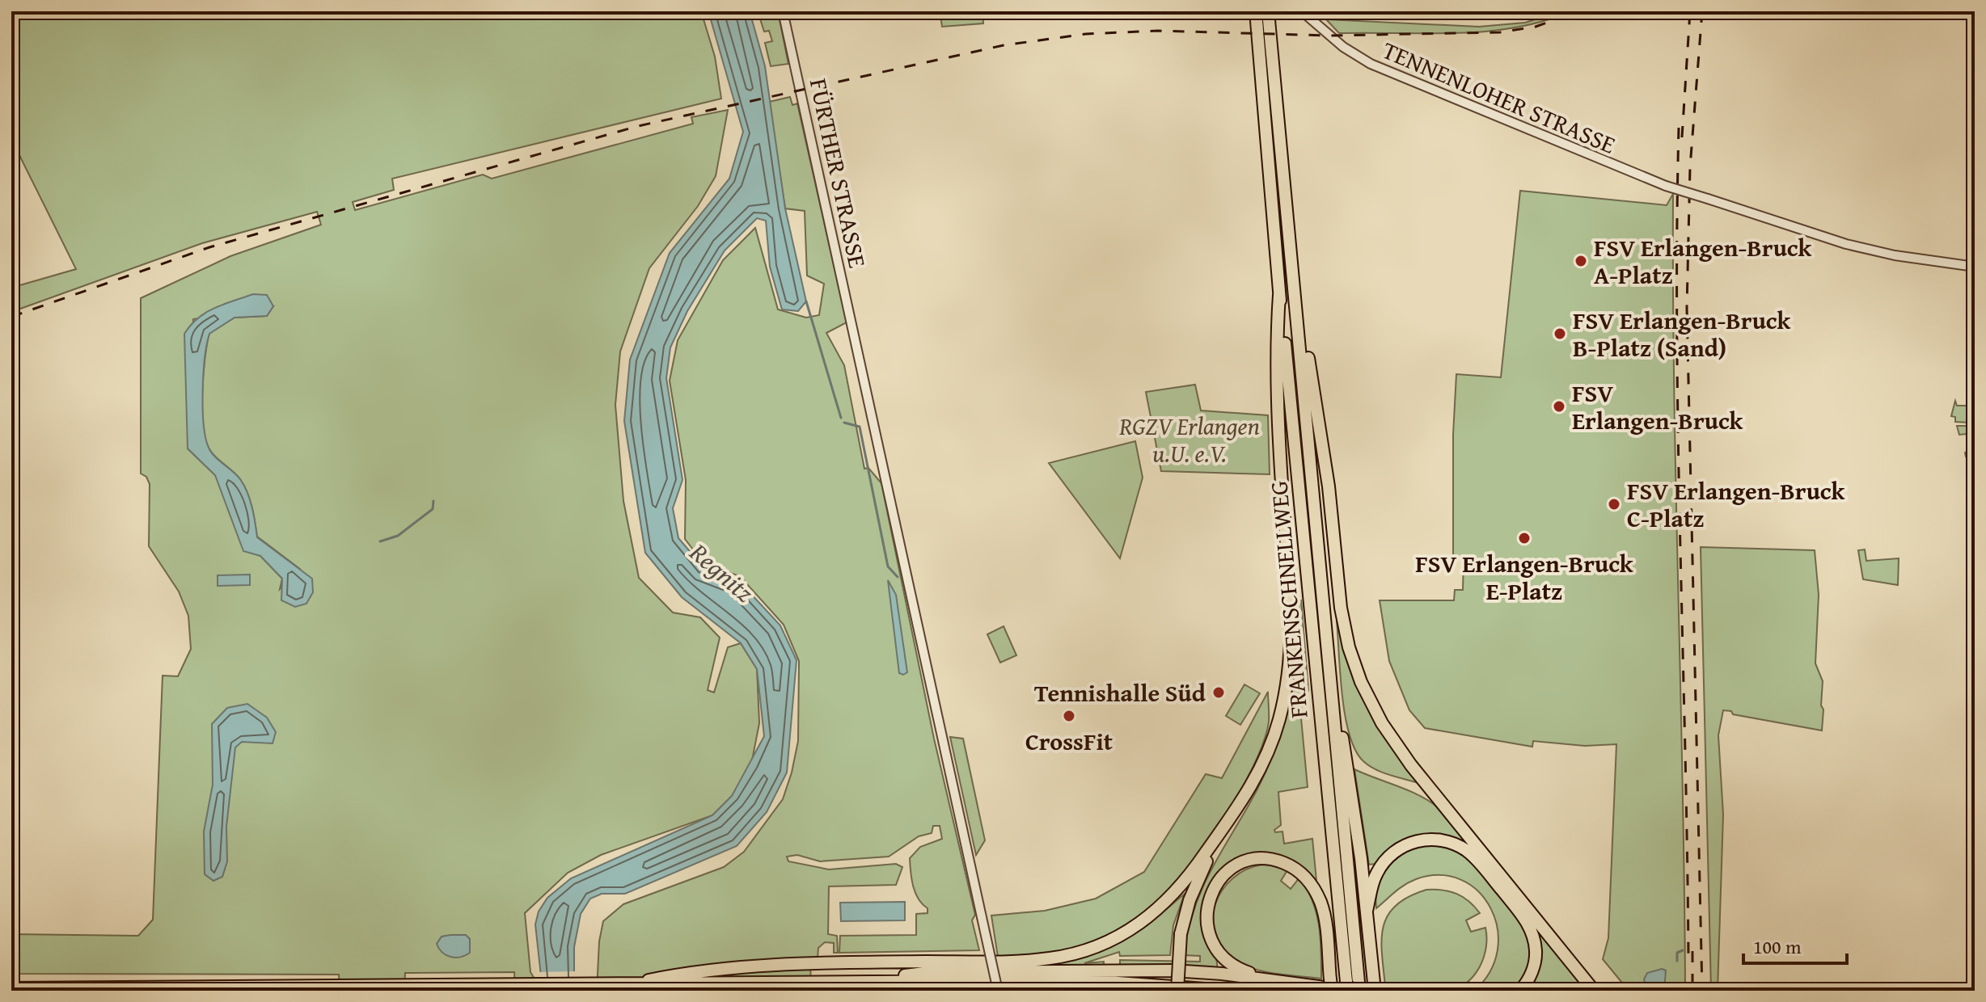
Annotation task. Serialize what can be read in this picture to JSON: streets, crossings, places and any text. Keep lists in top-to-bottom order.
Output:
{
  "streets": {
    "highway": ["FRANKENSCHNELLWEG"],
    "street": ["TENNENLOHER STRASSE", "FÜRTHER STRASSE"]
  },
  "water": ["Regnitz"],
  "parks": ["RGZV Erlangen u.U. e.V."],
  "places": [
    "FSV Erlangen-Bruck A-Platz",
    "FSV Erlangen-Bruck B-Platz (Sand)",
    "FSV Erlangen-Bruck",
    "FSV Erlangen-Bruck C-Platz",
    "FSV Erlangen-Bruck E-Platz",
    "Tennishalle Süd",
    "CrossFit"
  ],
  "scale_bar": "100 m"
}
